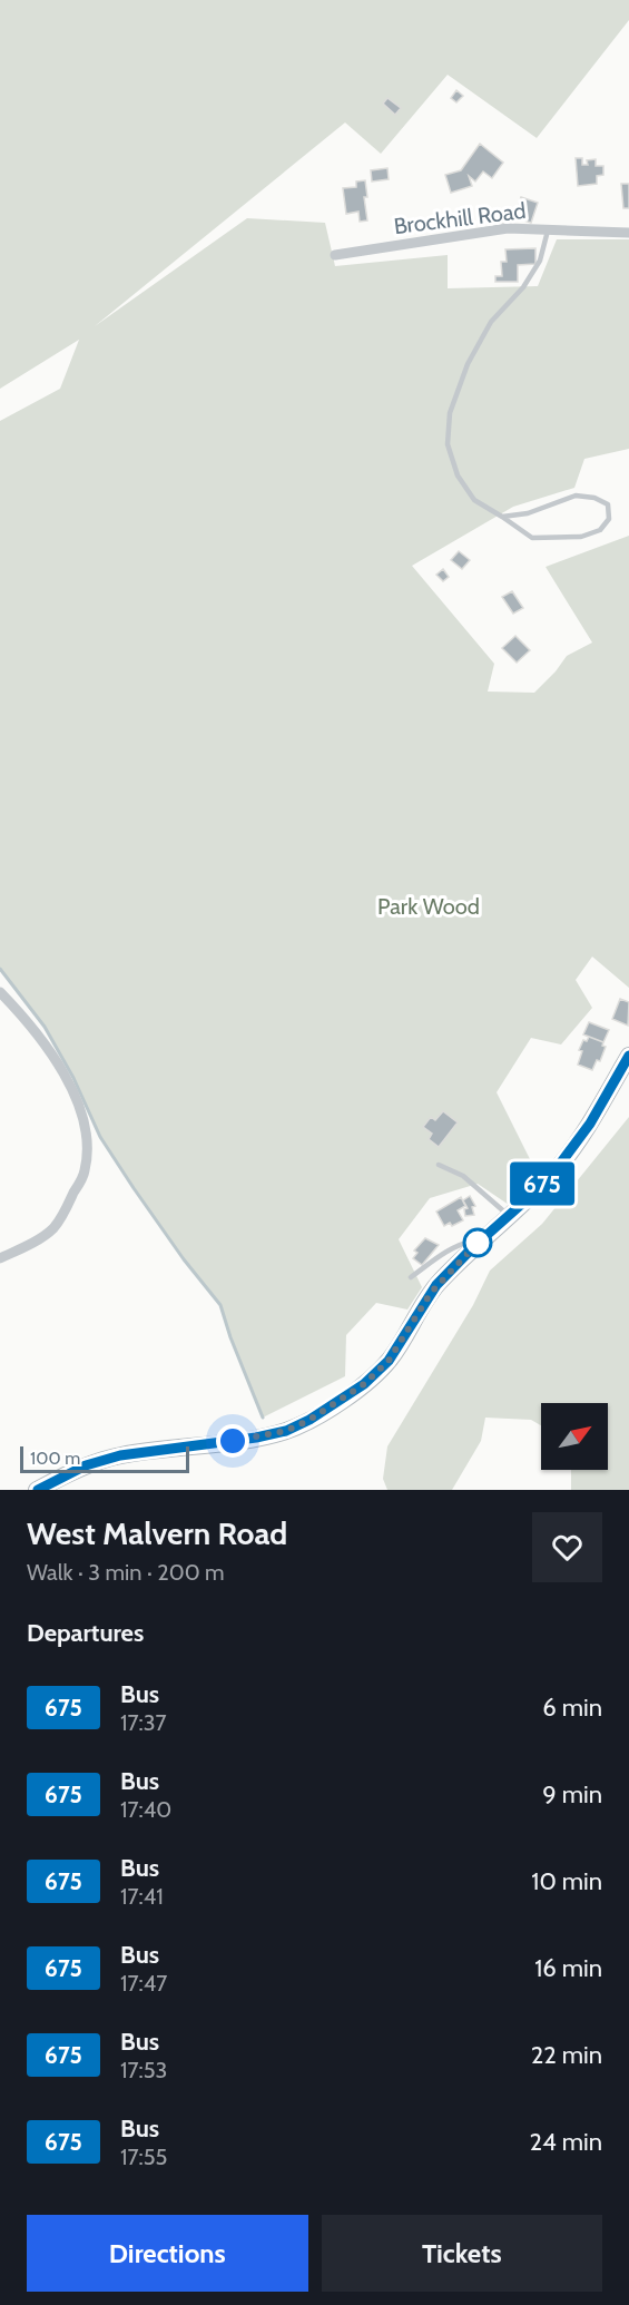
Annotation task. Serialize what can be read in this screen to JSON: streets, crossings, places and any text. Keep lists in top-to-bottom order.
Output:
{
  "streets": {
    "street": ["Brockhill Road"]
  },
  "parks": ["Park Wood"],
  "lines": ["bus line 675"],
  "scale_bar": "100 m",
  "north": "top right",
  "page": {
    "on_map": "675",
    "scale": "100 m",
    "heading": [
      ["West Malvern Road", "Walk · 3 min · 200 m"],
      "Departures"
    ],
    "list": [
      {
        "mark": "675",
        "name": "Bus",
        "note": "17:37",
        "value": "6 min"
      },
      {
        "mark": "675",
        "name": "Bus",
        "note": "17:40",
        "value": "9 min"
      },
      {
        "mark": "675",
        "name": "Bus",
        "note": "17:41",
        "value": "10 min"
      },
      {
        "mark": "675",
        "name": "Bus",
        "note": "17:47",
        "value": "16 min"
      },
      {
        "mark": "675",
        "name": "Bus",
        "note": "17:53",
        "value": "22 min"
      },
      {
        "mark": "675",
        "name": "Bus",
        "note": "17:55",
        "value": "24 min"
      }
    ],
    "buttons": ["Directions", "Tickets"]
  }
}
